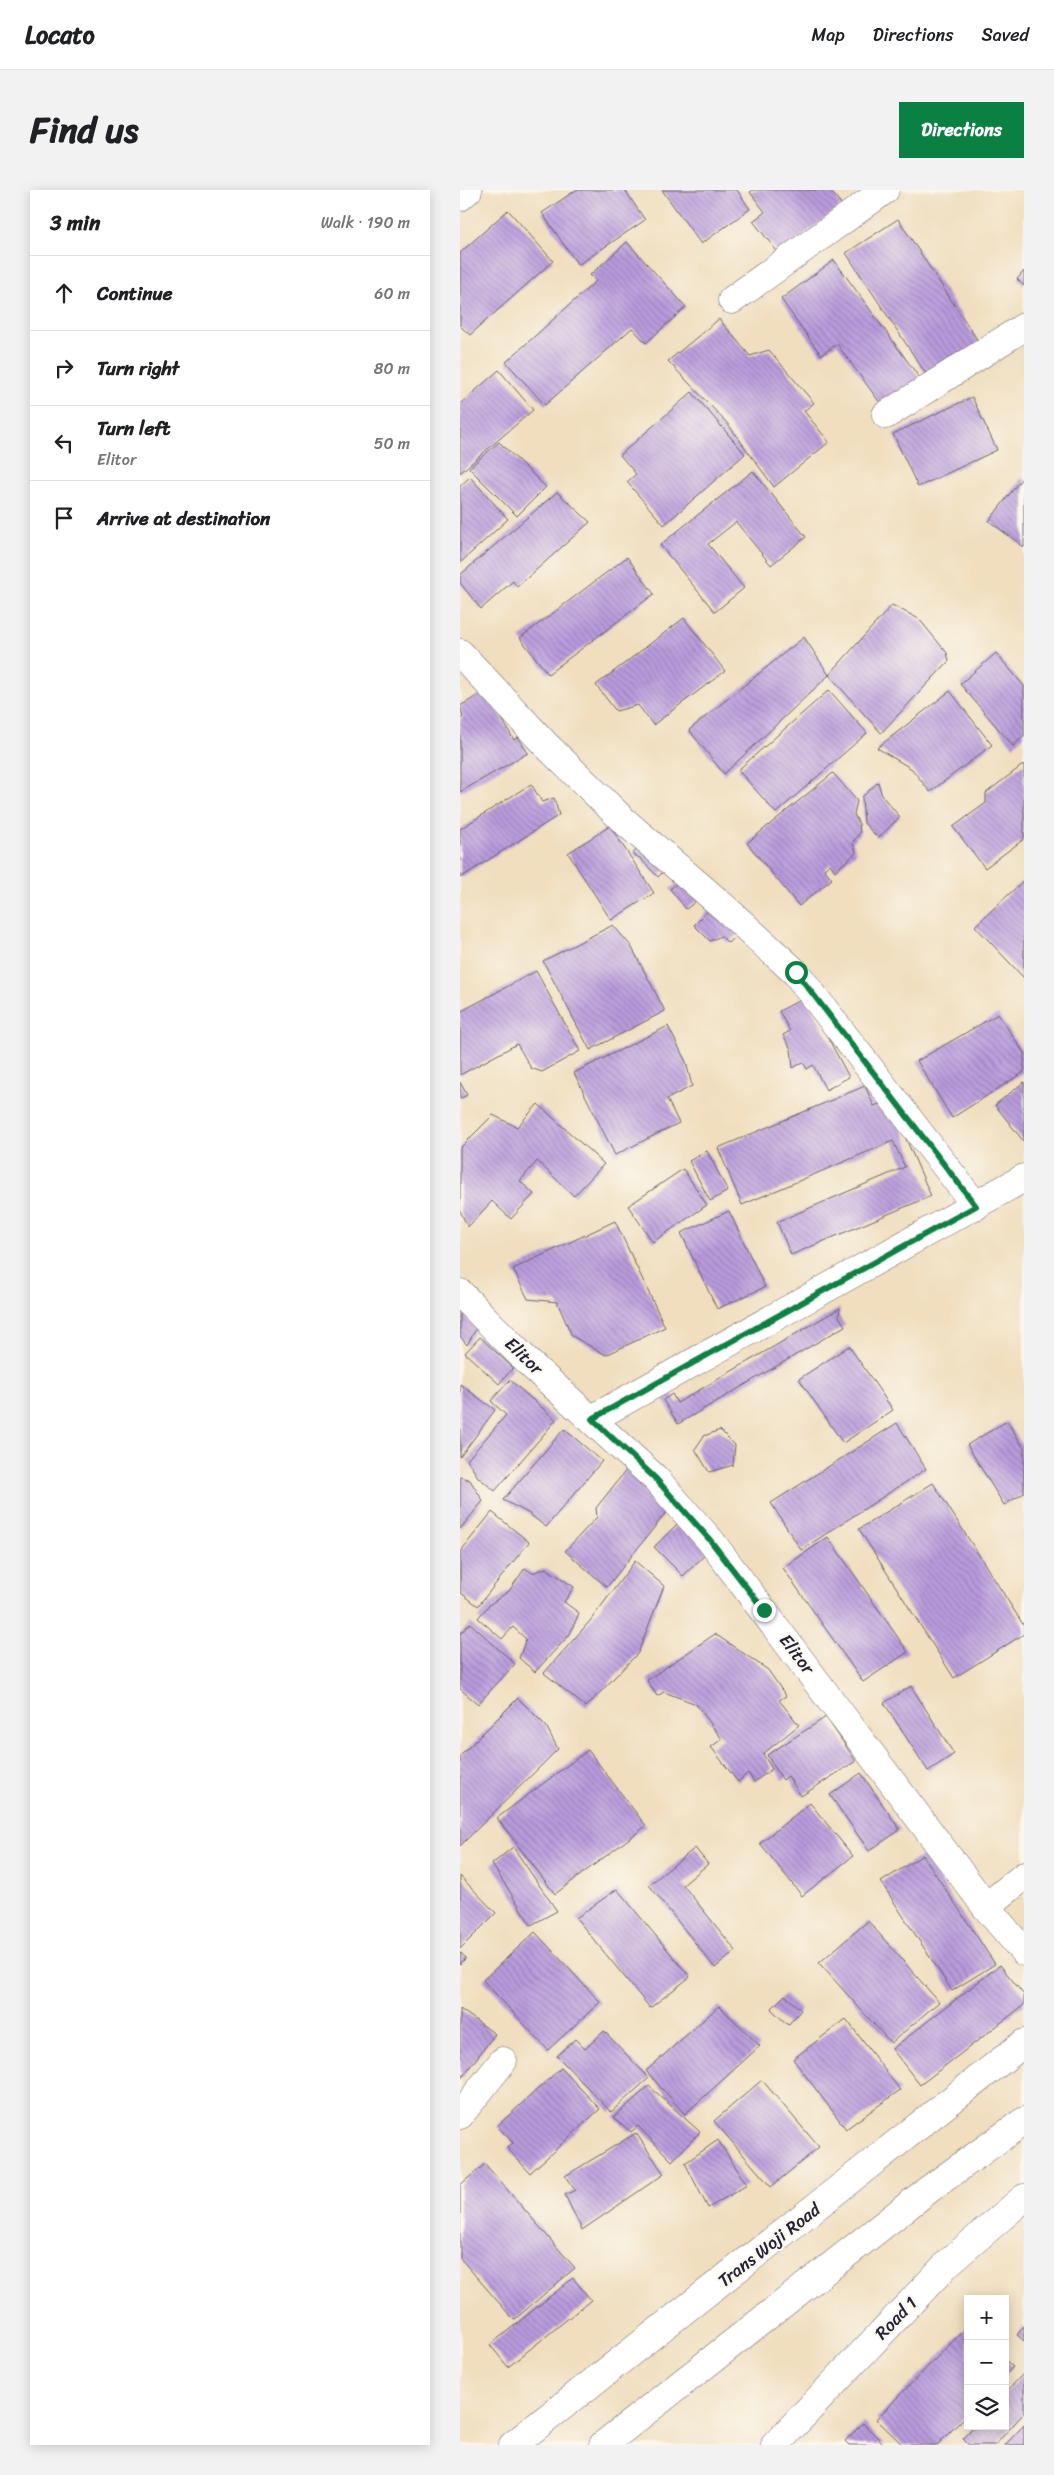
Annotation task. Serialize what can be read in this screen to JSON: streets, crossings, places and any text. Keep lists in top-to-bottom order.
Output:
{
  "streets": {
    "street": ["Elitor", "Trans Woji Road", "Road 1"]
  },
  "page": {
    "header": "Locato",
    "nav": ["Map", "Directions", "Saved"],
    "title": "Find us",
    "buttons": "Directions",
    "heading": ["3 min", "Walk · 190 m"],
    "list": [
      ["Continue", "60 m"],
      ["Turn right", "80 m"],
      ["Turn left", "Elitor", "50 m"],
      "Arrive at destination"
    ],
    "map_buttons": ["+", "−"]
  }
}
